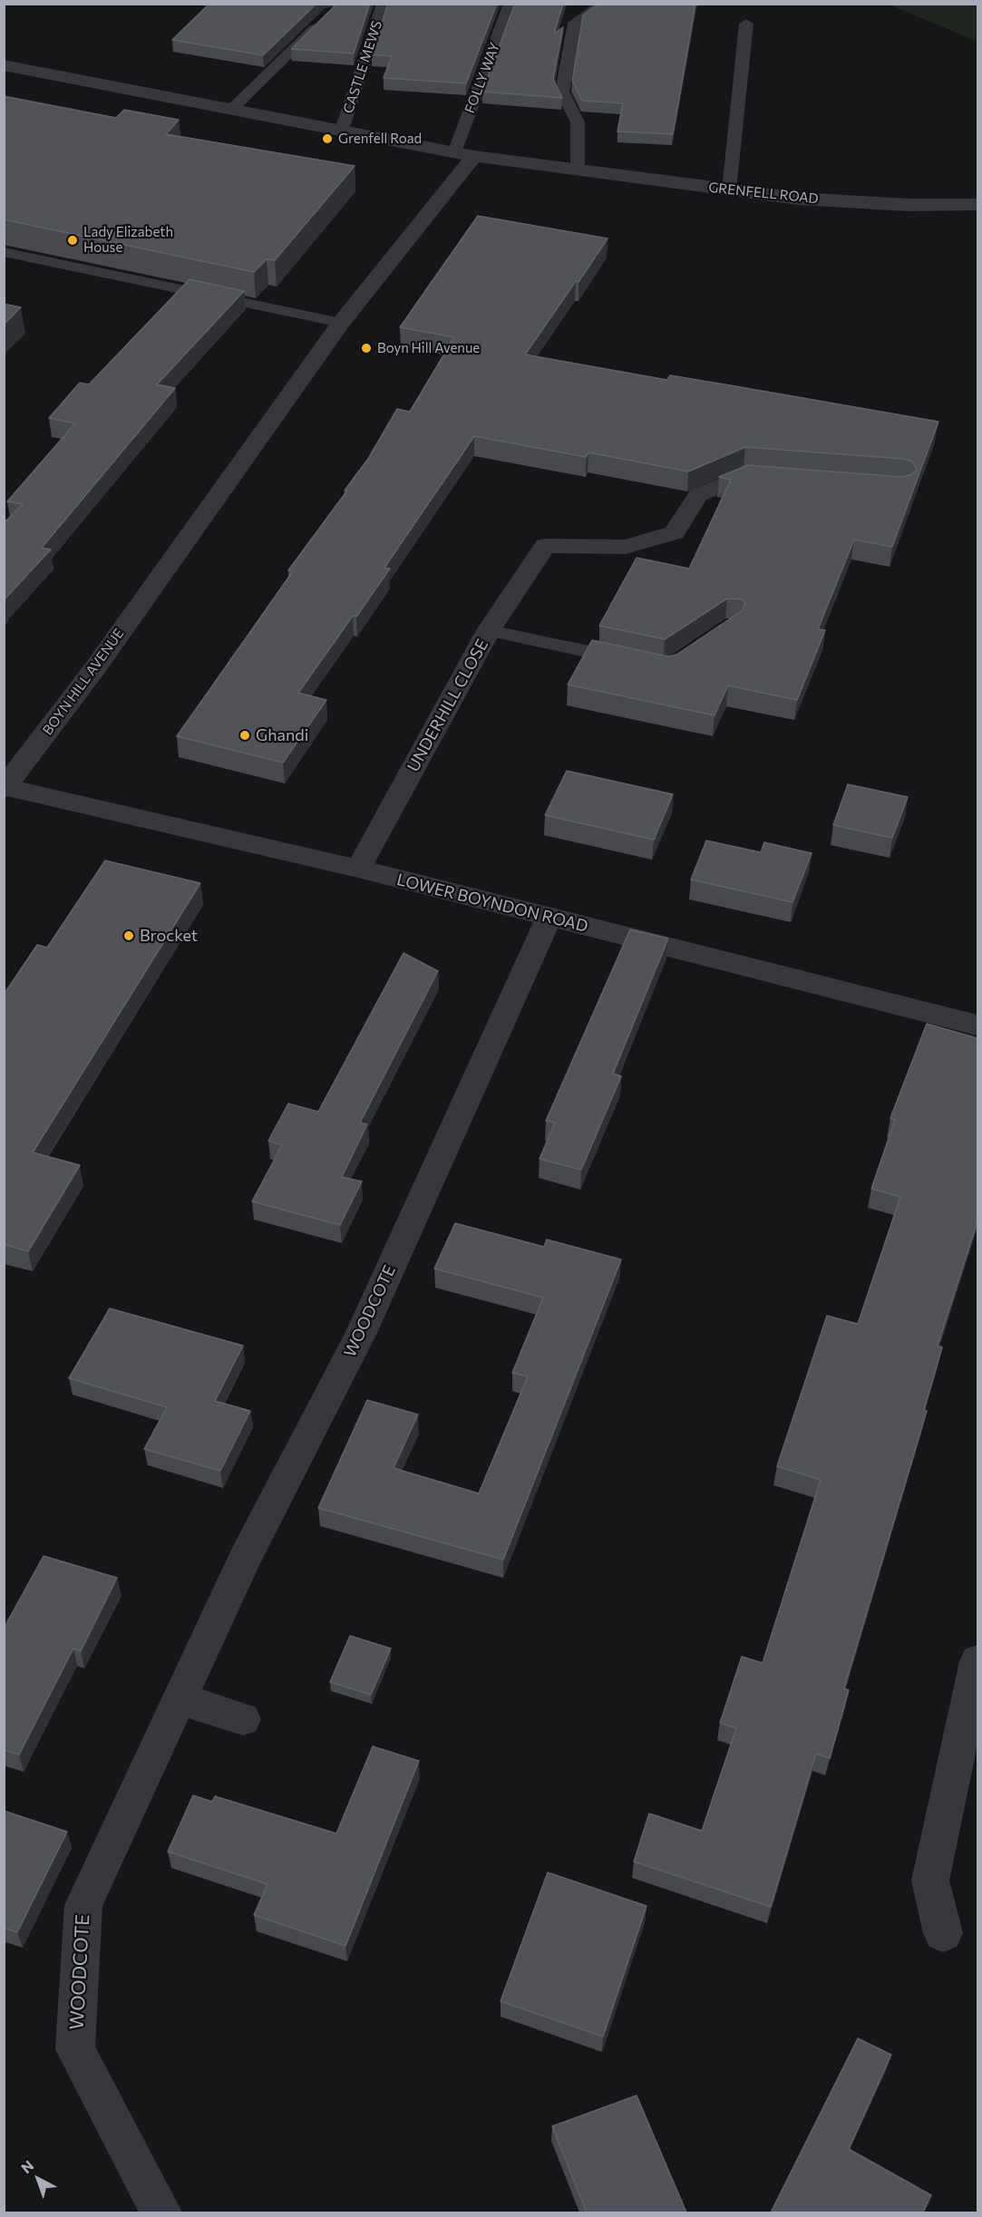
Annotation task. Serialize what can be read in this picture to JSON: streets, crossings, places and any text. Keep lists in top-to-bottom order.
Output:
{
  "streets": {
    "street": [
      "GRENFELL ROAD",
      "BOYN HILL AVENUE",
      "UNDERHILL CLOSE",
      "LOWER BOYNDON ROAD",
      "WOODCOTE"
    ],
    "lane": ["CASTLE MEWS", "FOLLY WAY"]
  },
  "crossings": [
    ["CASTLE MEWS", "GRENFELL ROAD"],
    ["FOLLY WAY", "GRENFELL ROAD"],
    ["FOLLY WAY", "BOYN HILL AVENUE"],
    ["GRENFELL ROAD", "BOYN HILL AVENUE"],
    ["BOYN HILL AVENUE", "LOWER BOYNDON ROAD"],
    ["UNDERHILL CLOSE", "LOWER BOYNDON ROAD"],
    ["LOWER BOYNDON ROAD", "WOODCOTE"]
  ],
  "places": [
    "Grenfell Road",
    "Lady Elizabeth House",
    "Boyn Hill Avenue",
    "Ghandi",
    "Brocket"
  ],
  "north": "top left"
}
